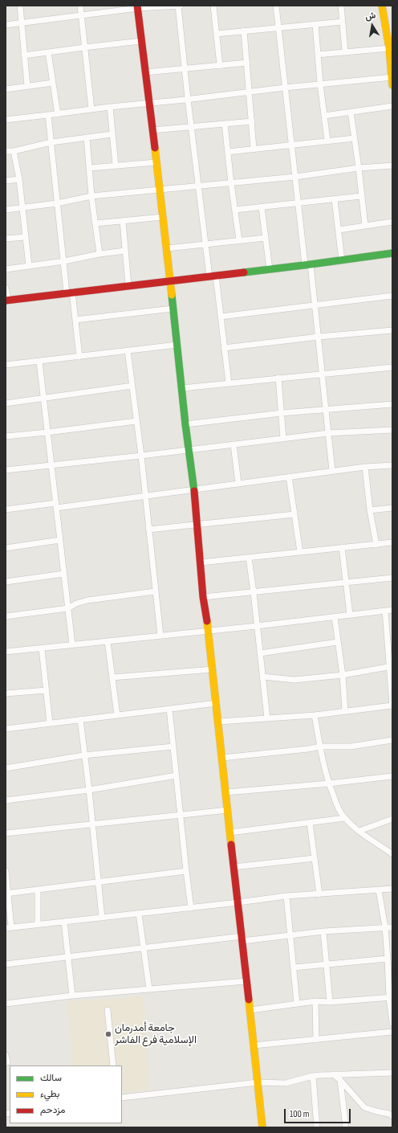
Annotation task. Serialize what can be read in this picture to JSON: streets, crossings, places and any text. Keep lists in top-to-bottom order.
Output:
{
  "places": ["جامعة أمدرمان الإسلامية فرع الفاشر"],
  "legend": ["سالك", "بطيء", "مزدحم"],
  "scale_bar": "100 m",
  "north": "top"
}
